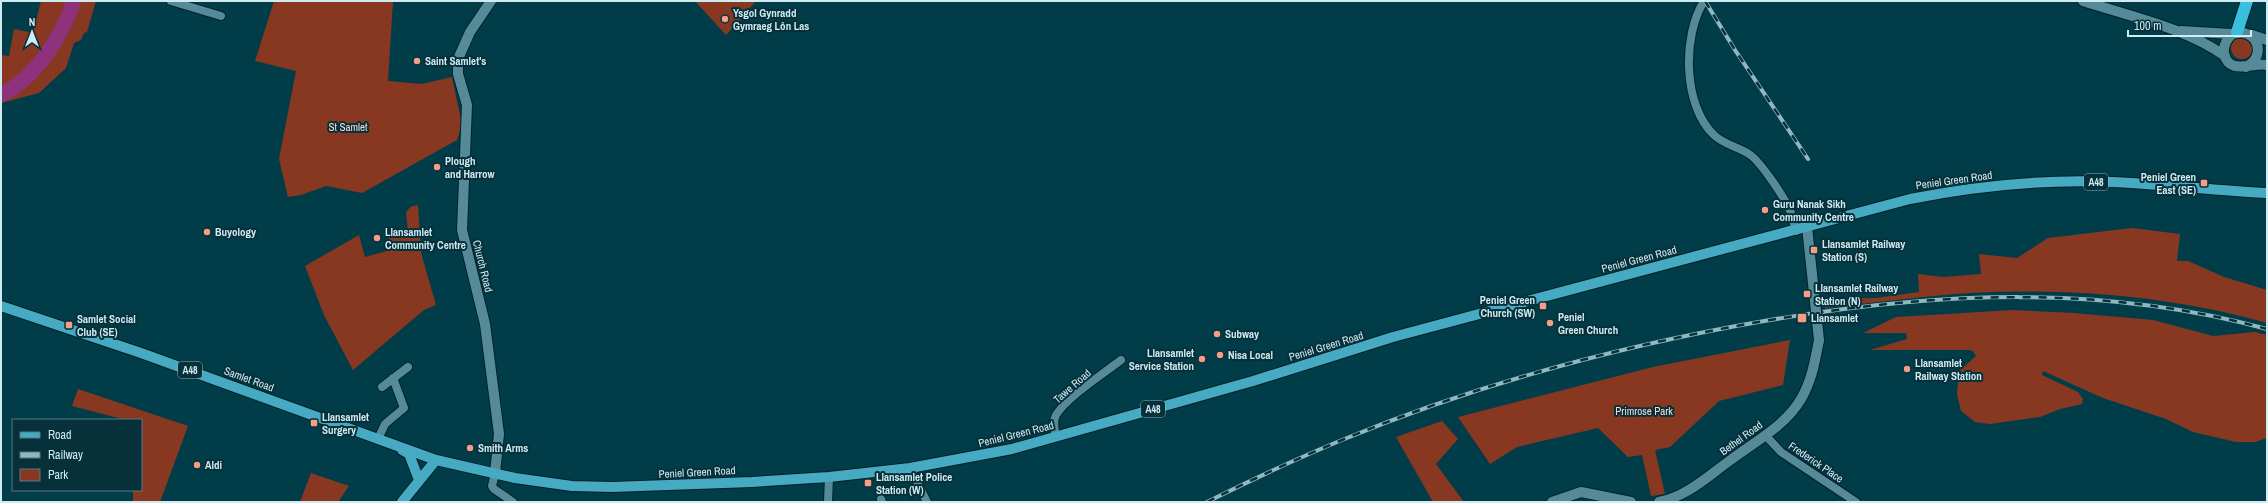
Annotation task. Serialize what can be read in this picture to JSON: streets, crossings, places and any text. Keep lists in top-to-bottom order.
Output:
{
  "streets": {
    "main road": ["Peniel Green Road", "A48", "Samlet Road"],
    "street": [
      "Church Road",
      "Tawe Road",
      "Bethel Road",
      "Frederick Place"
    ]
  },
  "crossings": [
    ["Peniel Green Road", "Church Road"],
    ["Peniel Green Road", "Samlet Road"],
    ["Peniel Green Road", "Tawe Road"],
    ["Peniel Green Road", "Bethel Road"],
    ["Bethel Road", "Frederick Place"]
  ],
  "parks": ["St Samlet", "Primrose Park"],
  "places": {
    "other": [
      "Ysgol Gynradd Gymraeg Lôn Las",
      "Saint Samlet's",
      "Plough and Harrow",
      "Guru Nanak Sikh Community Centre",
      "Buyology",
      "Llansamlet Community Centre",
      "Peniel Green Church",
      "Subway",
      "Nisa Local",
      "Llansamlet Service Station",
      "Llansamlet Railway Station",
      "Smith Arms",
      "Aldi"
    ],
    "transit": [
      "Peniel Green East (SE)",
      "Llansamlet Railway Station (S)",
      "Llansamlet Railway Station (N)",
      "Peniel Green Church (SW)",
      "Llansamlet",
      "Samlet Social Club (SE)",
      "Llansamlet Surgery",
      "Llansamlet Police Station (W)"
    ]
  },
  "legend": ["Road", "Railway", "Park"],
  "scale_bar": "100 m",
  "north": "top"
}
